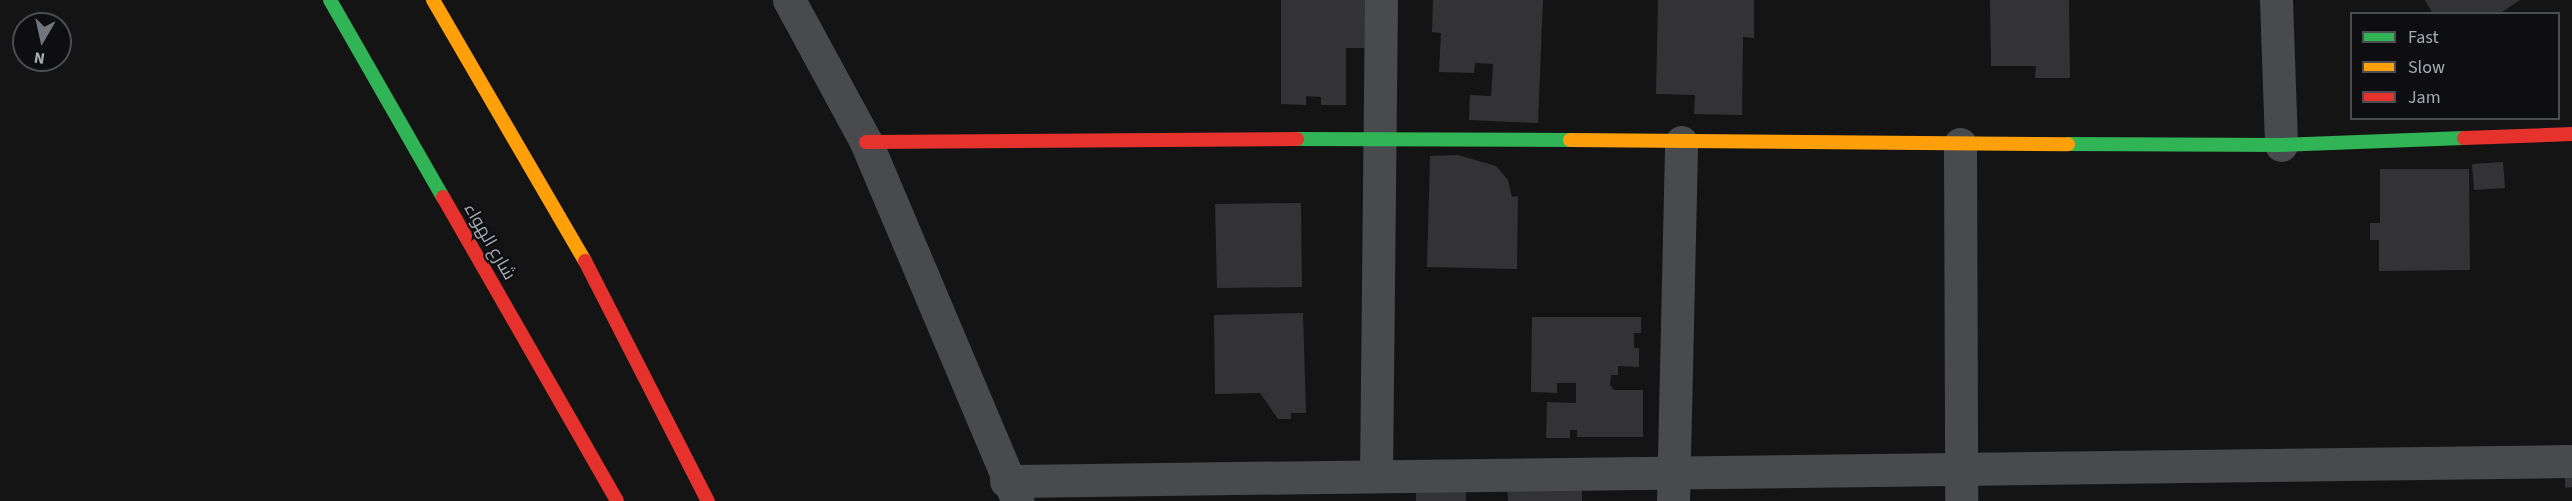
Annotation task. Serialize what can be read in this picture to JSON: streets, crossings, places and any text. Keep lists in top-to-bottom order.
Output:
{
  "streets": {
    "street": ["شارع الهواء"]
  },
  "legend": ["Fast", "Slow", "Jam"],
  "north": "bottom"
}
